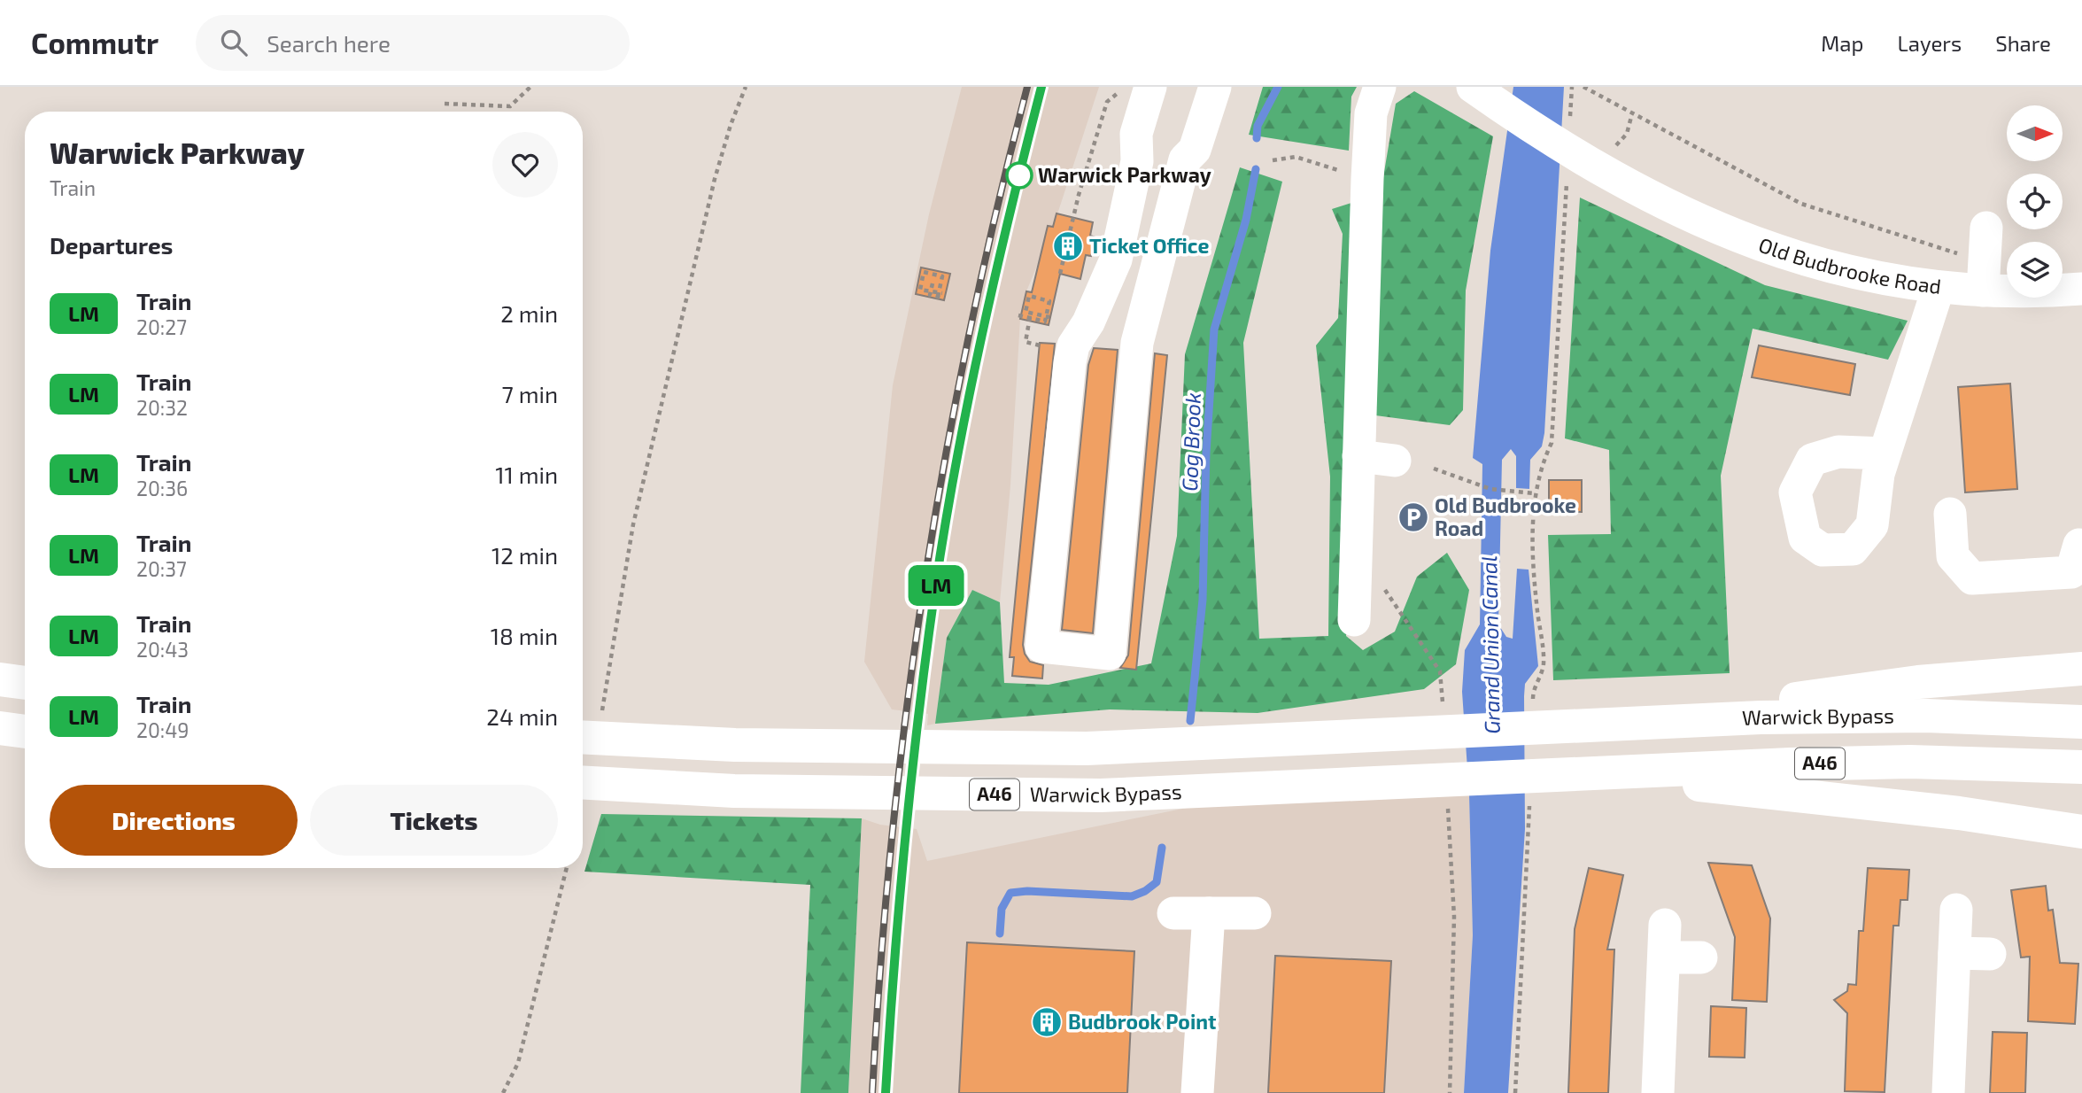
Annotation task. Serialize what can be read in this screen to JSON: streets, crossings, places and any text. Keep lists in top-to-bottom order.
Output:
{
  "streets": {
    "highway": ["Warwick Bypass", "A46"],
    "street": ["Old Budbrooke Road"]
  },
  "crossings": [
    ["Warwick Bypass", "A46"]
  ],
  "water": ["Gog Brook", "Grand Union Canal"],
  "places": {
    "other": ["Warwick Parkway"],
    "building": ["Ticket Office", "Budbrook Point"],
    "parking": ["Old Budbrooke Road"]
  },
  "north": "right",
  "page": {
    "header": "Commutr",
    "search": "Search here",
    "nav": ["Map", "Layers", "Share"],
    "on_map": "LM",
    "heading": [
      ["Warwick Parkway", "Train"],
      "Departures"
    ],
    "list": [
      {
        "mark": "LM",
        "name": "Train",
        "note": "20:27",
        "value": "2 min"
      },
      {
        "mark": "LM",
        "name": "Train",
        "note": "20:32",
        "value": "7 min"
      },
      {
        "mark": "LM",
        "name": "Train",
        "note": "20:36",
        "value": "11 min"
      },
      {
        "mark": "LM",
        "name": "Train",
        "note": "20:37",
        "value": "12 min"
      },
      {
        "mark": "LM",
        "name": "Train",
        "note": "20:43",
        "value": "18 min"
      },
      {
        "mark": "LM",
        "name": "Train",
        "note": "20:49",
        "value": "24 min"
      }
    ],
    "buttons": ["Directions", "Tickets"]
  }
}
